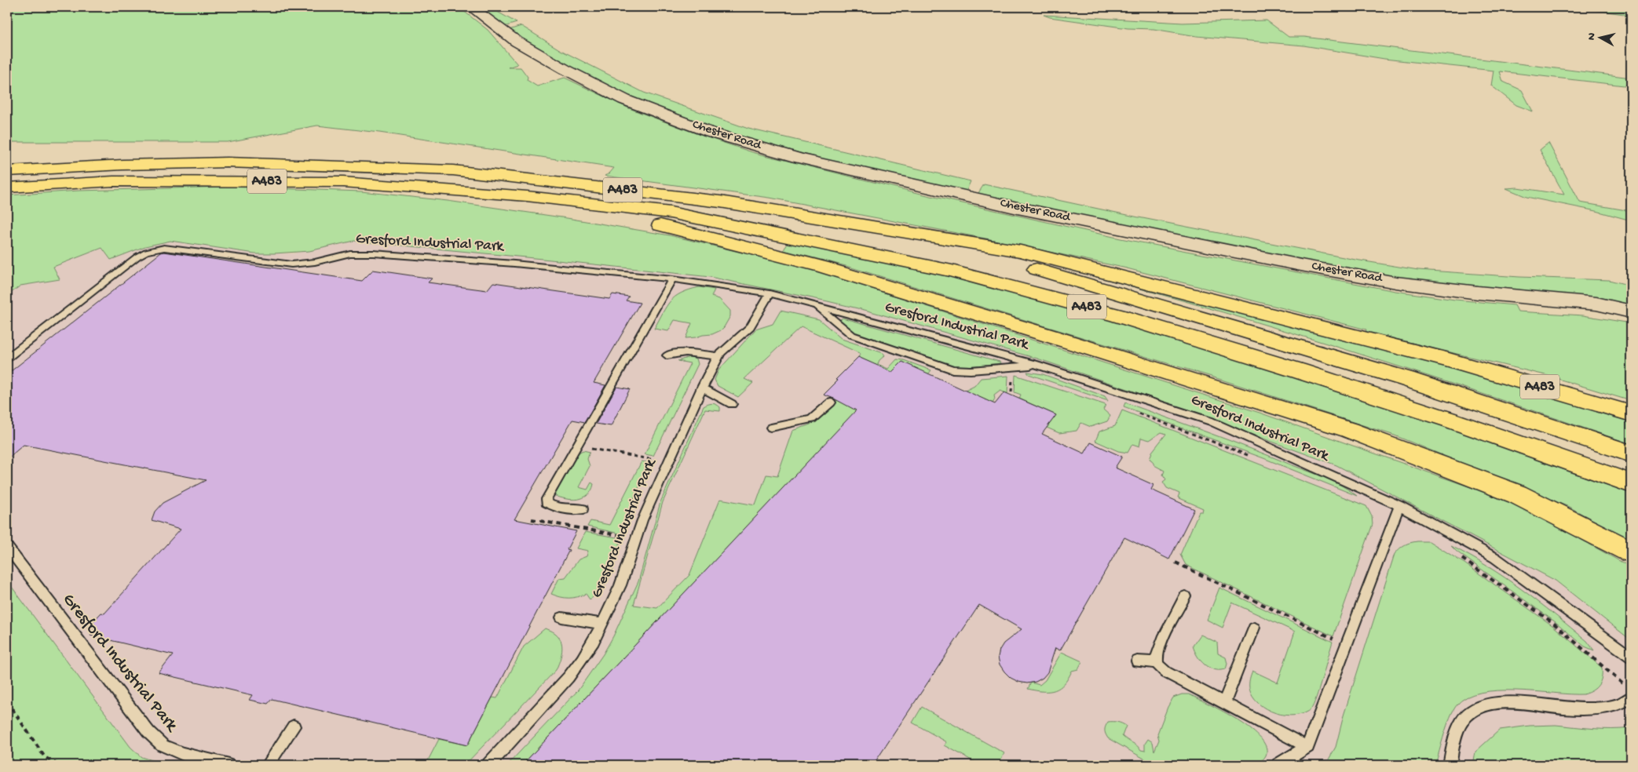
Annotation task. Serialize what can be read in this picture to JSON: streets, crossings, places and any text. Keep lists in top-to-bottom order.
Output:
{
  "streets": {
    "highway": ["A483"],
    "main road": ["Chester Road"],
    "lane": ["Gresford Industrial Park"]
  },
  "north": "left"
}
